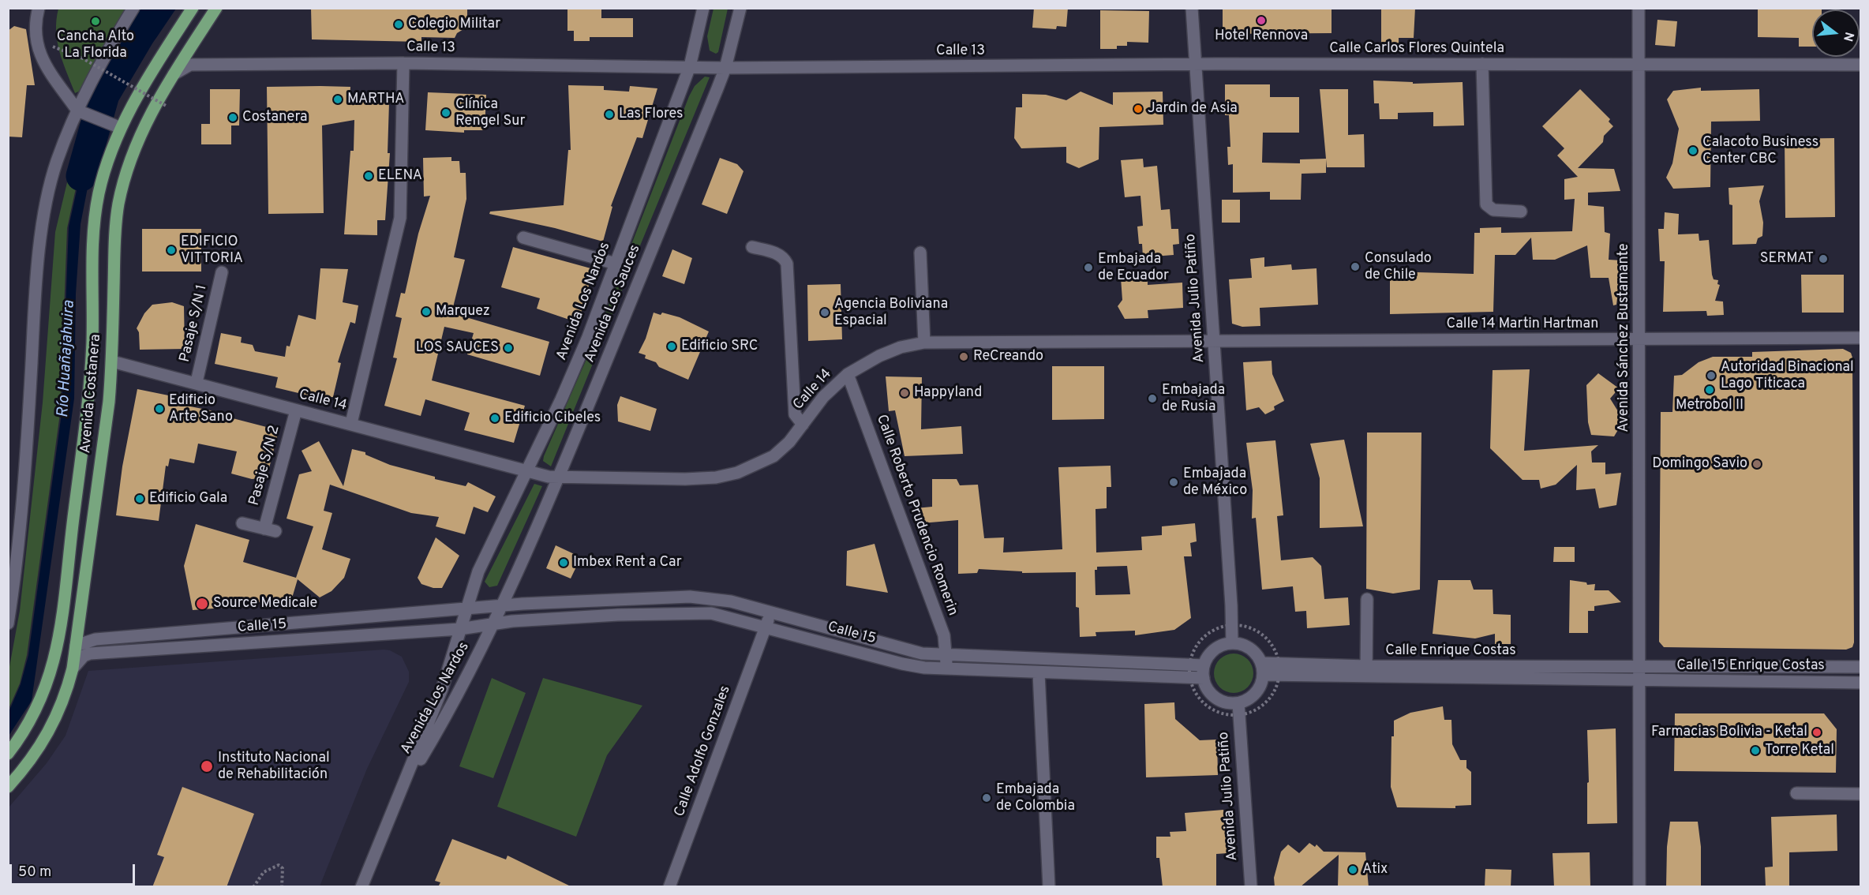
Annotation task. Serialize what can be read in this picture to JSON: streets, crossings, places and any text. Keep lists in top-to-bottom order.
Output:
{
  "streets": {
    "main road": ["Avenida Costanera"],
    "street": [
      "Calle 13",
      "Calle Carlos Flores Quintela",
      "Avenida Julio Patiño",
      "Avenida Los Nardos",
      "Avenida Los Sauces",
      "Pasaje S/N 1",
      "Calle 14 Martin Hartman",
      "Avenida Sánchez Bustamante",
      "Calle 14",
      "Pasaje S/N 2",
      "Calle Roberto Prudencio Romerin",
      "Calle 15",
      "Calle Enrique Costas",
      "Calle 15 Enrique Costas",
      "Calle Adolfo Gonzales"
    ]
  },
  "crossings": [
    ["Calle 13", "Calle Carlos Flores Quintela"],
    ["Calle 13", "Avenida Julio Patiño"],
    ["Calle 13", "Avenida Los Nardos"],
    ["Calle 13", "Avenida Los Sauces"],
    ["Calle 13", "Avenida Costanera"],
    ["Calle Carlos Flores Quintela", "Avenida Julio Patiño"],
    ["Calle Carlos Flores Quintela", "Avenida Sánchez Bustamante"],
    ["Avenida Julio Patiño", "Calle 14 Martin Hartman"],
    ["Avenida Julio Patiño", "Calle 14"],
    ["Avenida Julio Patiño", "Calle 15"],
    ["Avenida Julio Patiño", "Calle Enrique Costas"],
    ["Avenida Los Nardos", "Avenida Los Sauces"],
    ["Avenida Los Nardos", "Calle 14"],
    ["Avenida Los Nardos", "Calle 15"],
    ["Avenida Los Sauces", "Calle 14"],
    ["Avenida Los Sauces", "Calle 15"],
    ["Pasaje S/N 1", "Calle 14"],
    ["Calle 14 Martin Hartman", "Avenida Sánchez Bustamante"],
    ["Calle 14 Martin Hartman", "Calle 14"],
    ["Avenida Sánchez Bustamante", "Calle Enrique Costas"],
    ["Avenida Sánchez Bustamante", "Calle 15 Enrique Costas"],
    ["Calle 14", "Avenida Costanera"],
    ["Calle 14", "Pasaje S/N 2"],
    ["Calle 14", "Calle Roberto Prudencio Romerin"],
    ["Avenida Costanera", "Calle 15"],
    ["Calle Roberto Prudencio Romerin", "Calle 15"],
    ["Calle 15", "Calle Enrique Costas"],
    ["Calle 15", "Calle Adolfo Gonzales"],
    ["Calle Enrique Costas", "Calle 15 Enrique Costas"]
  ],
  "water": ["Río Huañajahuira"],
  "places": [
    "Hotel Rennova",
    "Cancha Alto La Florida",
    "Colegio Militar",
    "MARTHA",
    "Jardin de Asia",
    "Clínica Rengel Sur",
    "Las Flores",
    "Costanera",
    "Calacoto Business Center CBC",
    "ELENA",
    "EDIFICIO VITTORIA",
    "SERMAT",
    "Consulado de Chile",
    "Embajada de Ecuador",
    "Marquez",
    "Agencia Boliviana Espacial",
    "Edificio SRC",
    "LOS SAUCES",
    "ReCreando",
    "Autoridad Binacional Lago Titicaca",
    "Metrobol II",
    "Happyland",
    "Embajada de Rusia",
    "Edificio Arte Sano",
    "Edificio Cibeles",
    "Domingo Savio",
    "Embajada de México",
    "Edificio Gala",
    "Imbex Rent a Car",
    "Source Medicale",
    "Farmacias Bolivia - Ketal",
    "Torre Ketal",
    "Instituto Nacional de Rehabilitación",
    "Embajada de Colombia",
    "Atix"
  ],
  "scale_bar": "50 m",
  "north": "right"
}
